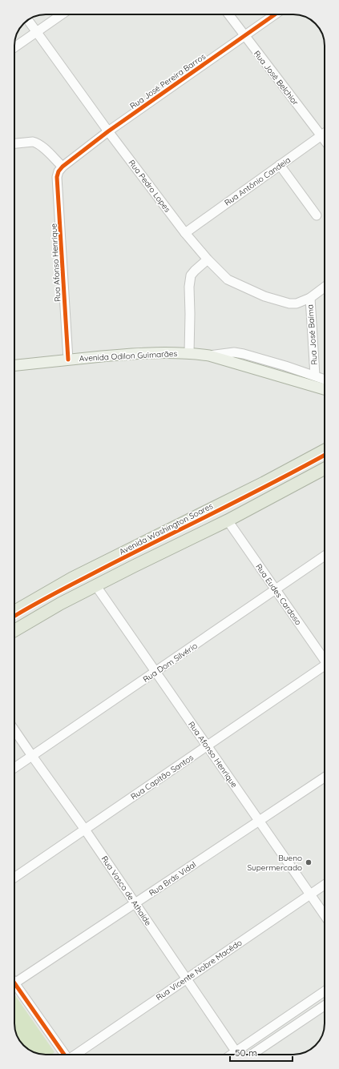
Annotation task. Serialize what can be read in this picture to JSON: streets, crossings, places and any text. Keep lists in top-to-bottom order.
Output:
{
  "streets": {
    "highway": ["Avenida Washington Soares"],
    "main road": ["Avenida Odilon Guimarães"],
    "street": [
      "Rua José Belchior",
      "Rua José Pereira Barros",
      "Rua Antônio Candeia",
      "Rua Pedro Lopes",
      "Rua Afonso Henrique",
      "Rua José Baíma",
      "Rua Eudes Cardoso",
      "Rua Dom Silvério",
      "Rua Capitão Santos",
      "Rua Brás Vidal",
      "Rua Vasco de Athaíde",
      "Rua Vicente Nobre Macêdo"
    ]
  },
  "crossings": [
    ["Rua José Belchior", "Rua José Pereira Barros"],
    ["Rua José Belchior", "Rua Antônio Candeia"],
    ["Rua José Pereira Barros", "Rua Pedro Lopes"],
    ["Rua José Pereira Barros", "Rua Afonso Henrique"],
    ["Rua Antônio Candeia", "Rua Pedro Lopes"],
    ["Rua Pedro Lopes", "Rua José Baíma"],
    ["Rua Afonso Henrique", "Avenida Odilon Guimarães"],
    ["Rua Afonso Henrique", "Rua Dom Silvério"],
    ["Rua Afonso Henrique", "Rua Capitão Santos"],
    ["Rua Afonso Henrique", "Rua Brás Vidal"],
    ["Rua Afonso Henrique", "Rua Vicente Nobre Macêdo"],
    ["Rua José Baíma", "Avenida Odilon Guimarães"],
    ["Rua Eudes Cardoso", "Rua Dom Silvério"],
    ["Rua Dom Silvério", "Rua Vasco de Athaíde"],
    ["Rua Capitão Santos", "Rua Vasco de Athaíde"],
    ["Rua Brás Vidal", "Rua Vasco de Athaíde"],
    ["Rua Vasco de Athaíde", "Rua Vicente Nobre Macêdo"]
  ],
  "places": ["Bueno Supermercado"],
  "scale_bar": "50 m"
}
